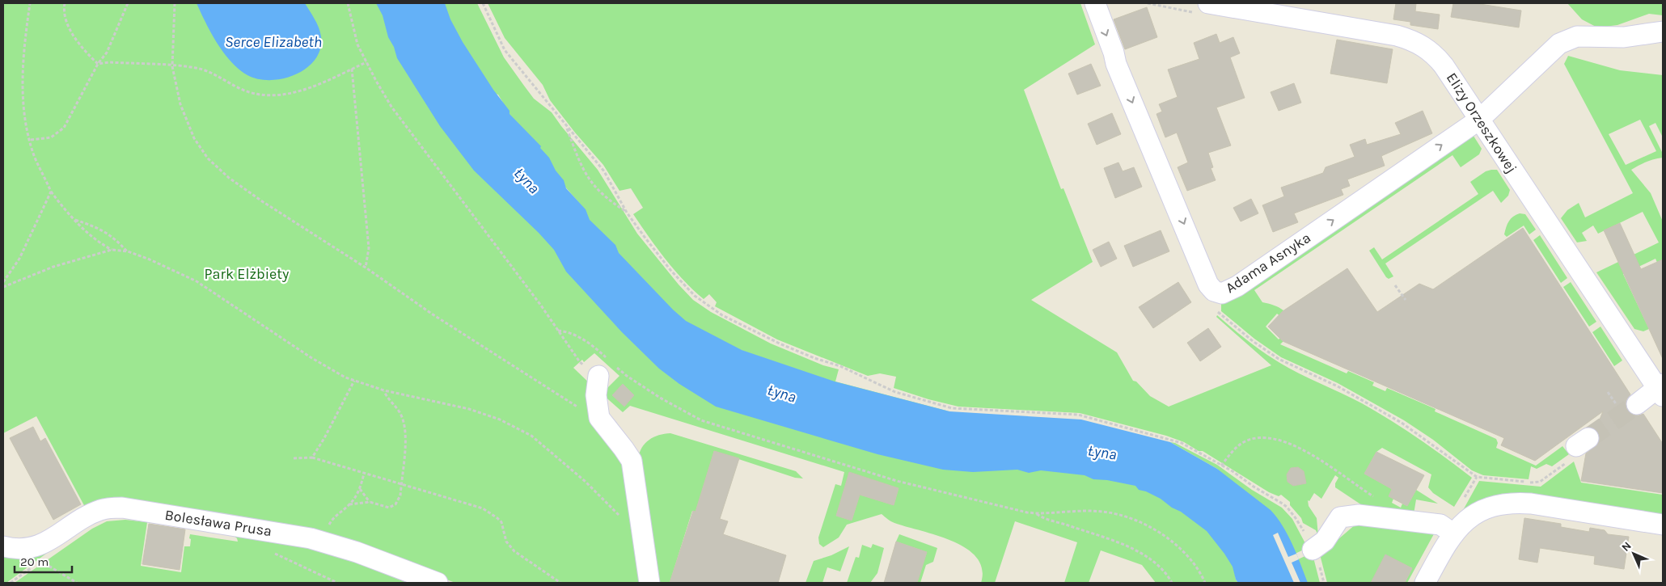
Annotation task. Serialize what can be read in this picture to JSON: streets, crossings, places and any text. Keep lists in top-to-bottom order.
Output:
{
  "streets": {
    "street": ["Elizy Orzeszkowej", "Adama Asnyka", "Bolesława Prusa"]
  },
  "crossings": [
    ["Elizy Orzeszkowej", "Adama Asnyka"]
  ],
  "water": ["Serce Elizabeth", "Łyna"],
  "parks": ["Park Elżbiety"],
  "scale_bar": "20 m",
  "north": "top left"
}
